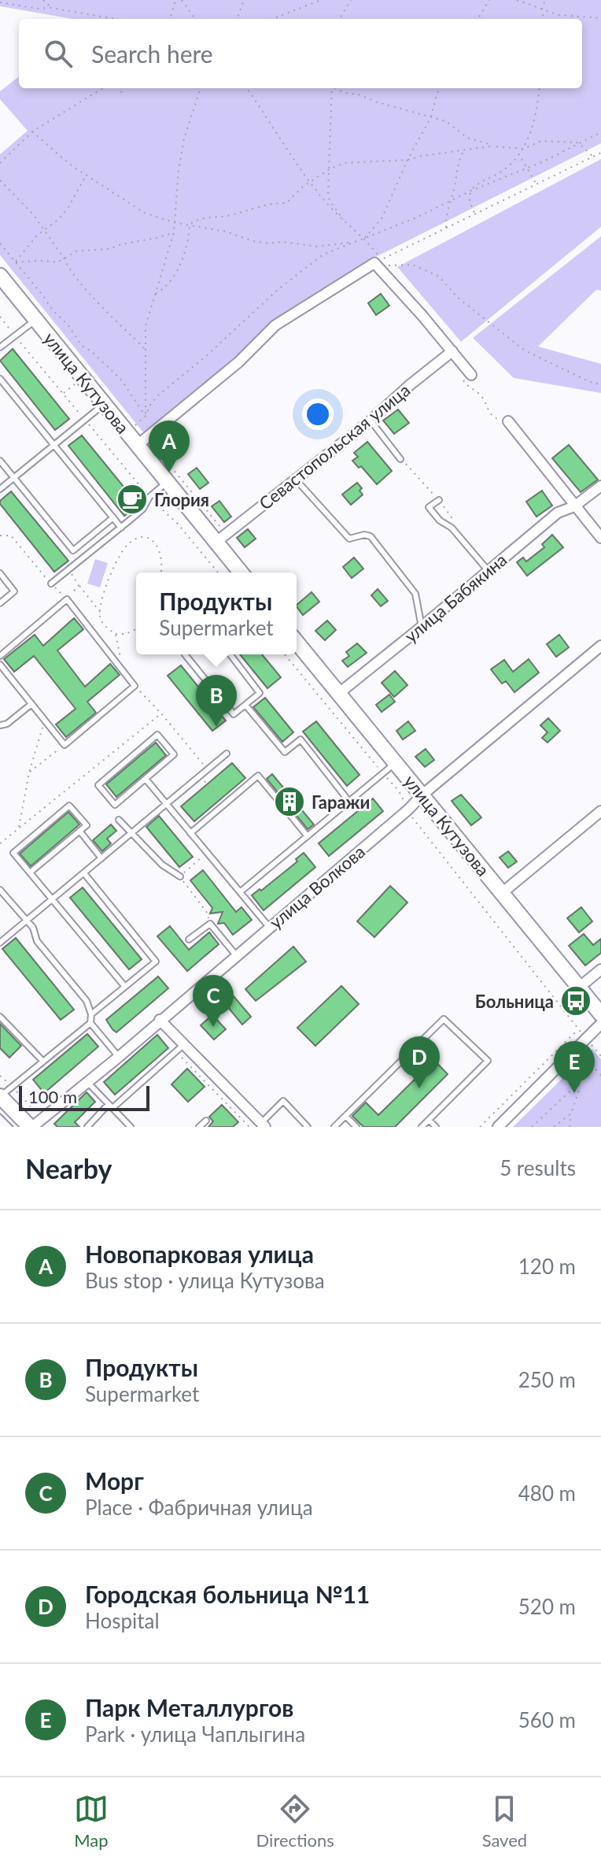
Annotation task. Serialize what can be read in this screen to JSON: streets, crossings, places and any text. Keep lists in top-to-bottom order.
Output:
{
  "streets": {
    "main road": ["улица Кутузова"],
    "street": ["Севастопольская улица", "улица Бабякина", "улица Волкова"]
  },
  "crossings": [
    ["улица Кутузова", "Севастопольская улица"],
    ["улица Кутузова", "улица Бабякина"],
    ["улица Кутузова", "улица Волкова"]
  ],
  "places": {
    "cafe": ["Глория"],
    "building": ["Гаражи"],
    "bus stop": ["Больница"]
  },
  "scale_bar": "100 m",
  "page": {
    "search": "Search here",
    "pins": [
      "A",
      "B",
      "C",
      "D",
      "E"
    ],
    "popup": ["Продукты", "Supermarket"],
    "scale": "100 m",
    "heading": ["Nearby", "5 results"],
    "list": [
      {
        "mark": "A",
        "name": "Новопарковая улица",
        "note": "Bus stop · улица Кутузова",
        "value": "120 m"
      },
      {
        "mark": "B",
        "name": "Продукты",
        "note": "Supermarket",
        "value": "250 m"
      },
      {
        "mark": "C",
        "name": "Морг",
        "note": "Place · Фабричная улица",
        "value": "480 m"
      },
      {
        "mark": "D",
        "name": "Городская больница №11",
        "note": "Hospital",
        "value": "520 m"
      },
      {
        "mark": "E",
        "name": "Парк Металлургов",
        "note": "Park · улица Чаплыгина",
        "value": "560 m"
      }
    ],
    "nav": ["Map", "Directions", "Saved"]
  }
}
